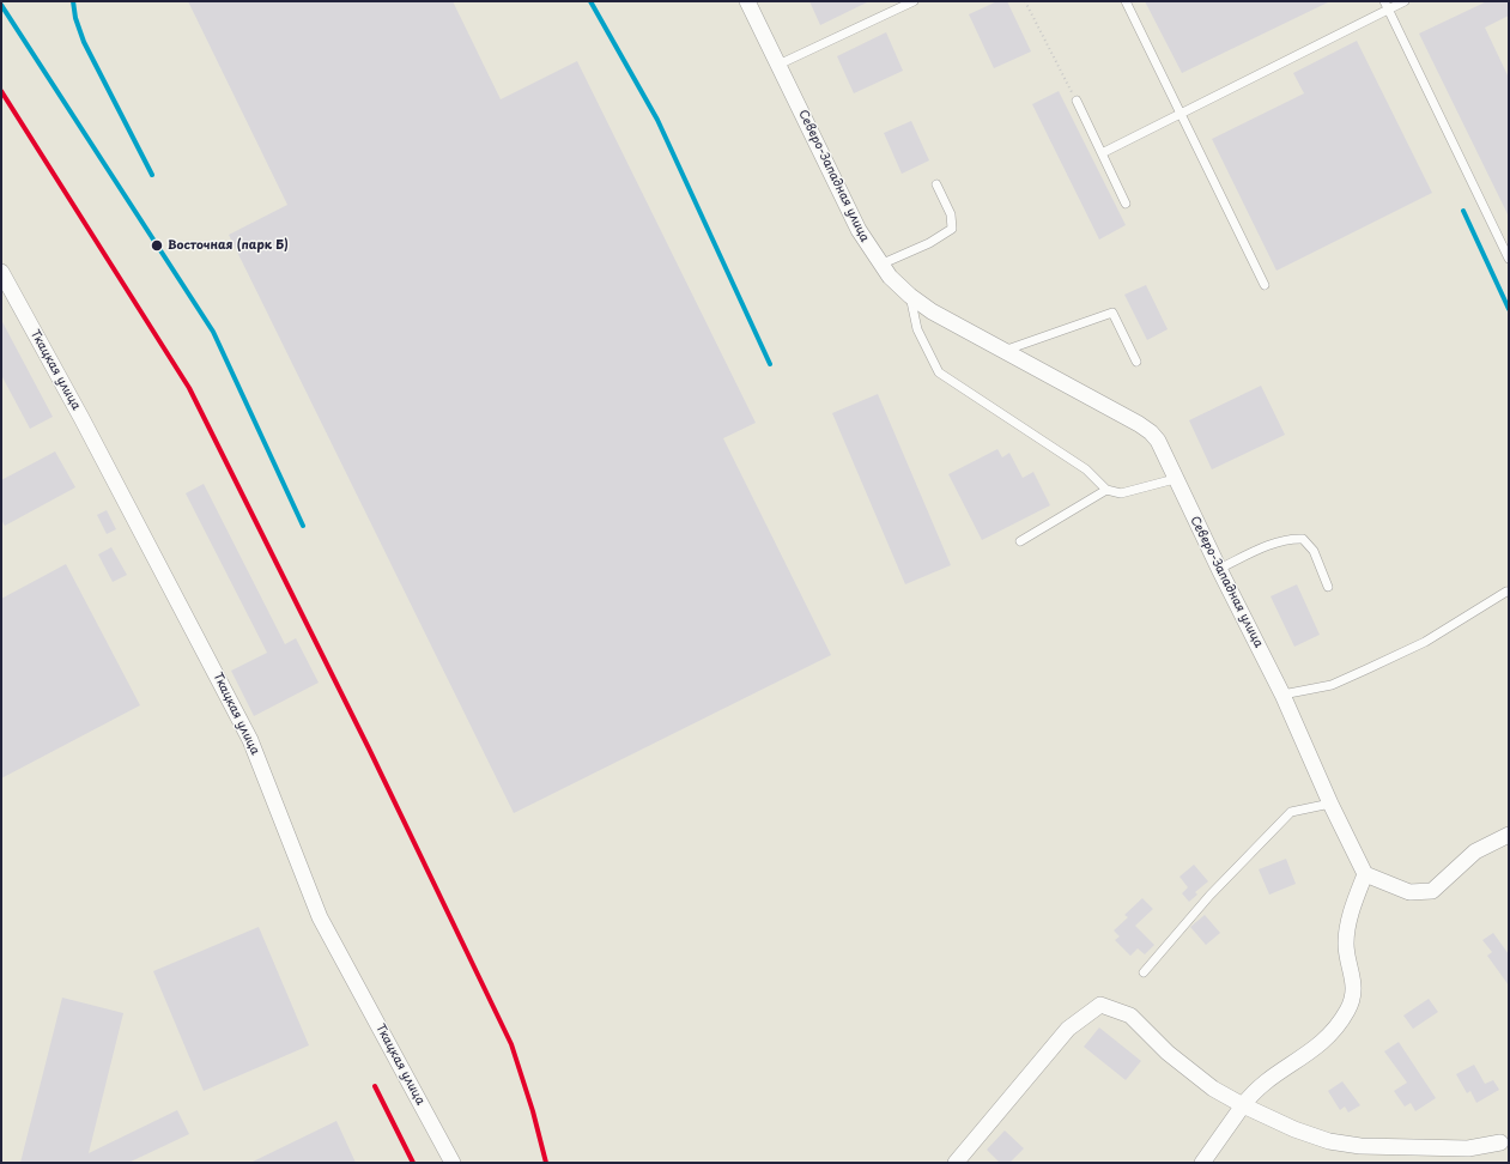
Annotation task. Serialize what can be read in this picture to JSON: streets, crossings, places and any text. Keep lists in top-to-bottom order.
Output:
{
  "streets": {
    "street": ["Северо-Западная улица", "Ткацкая улица"]
  },
  "places": ["Восточная (парк Б)"]
}
